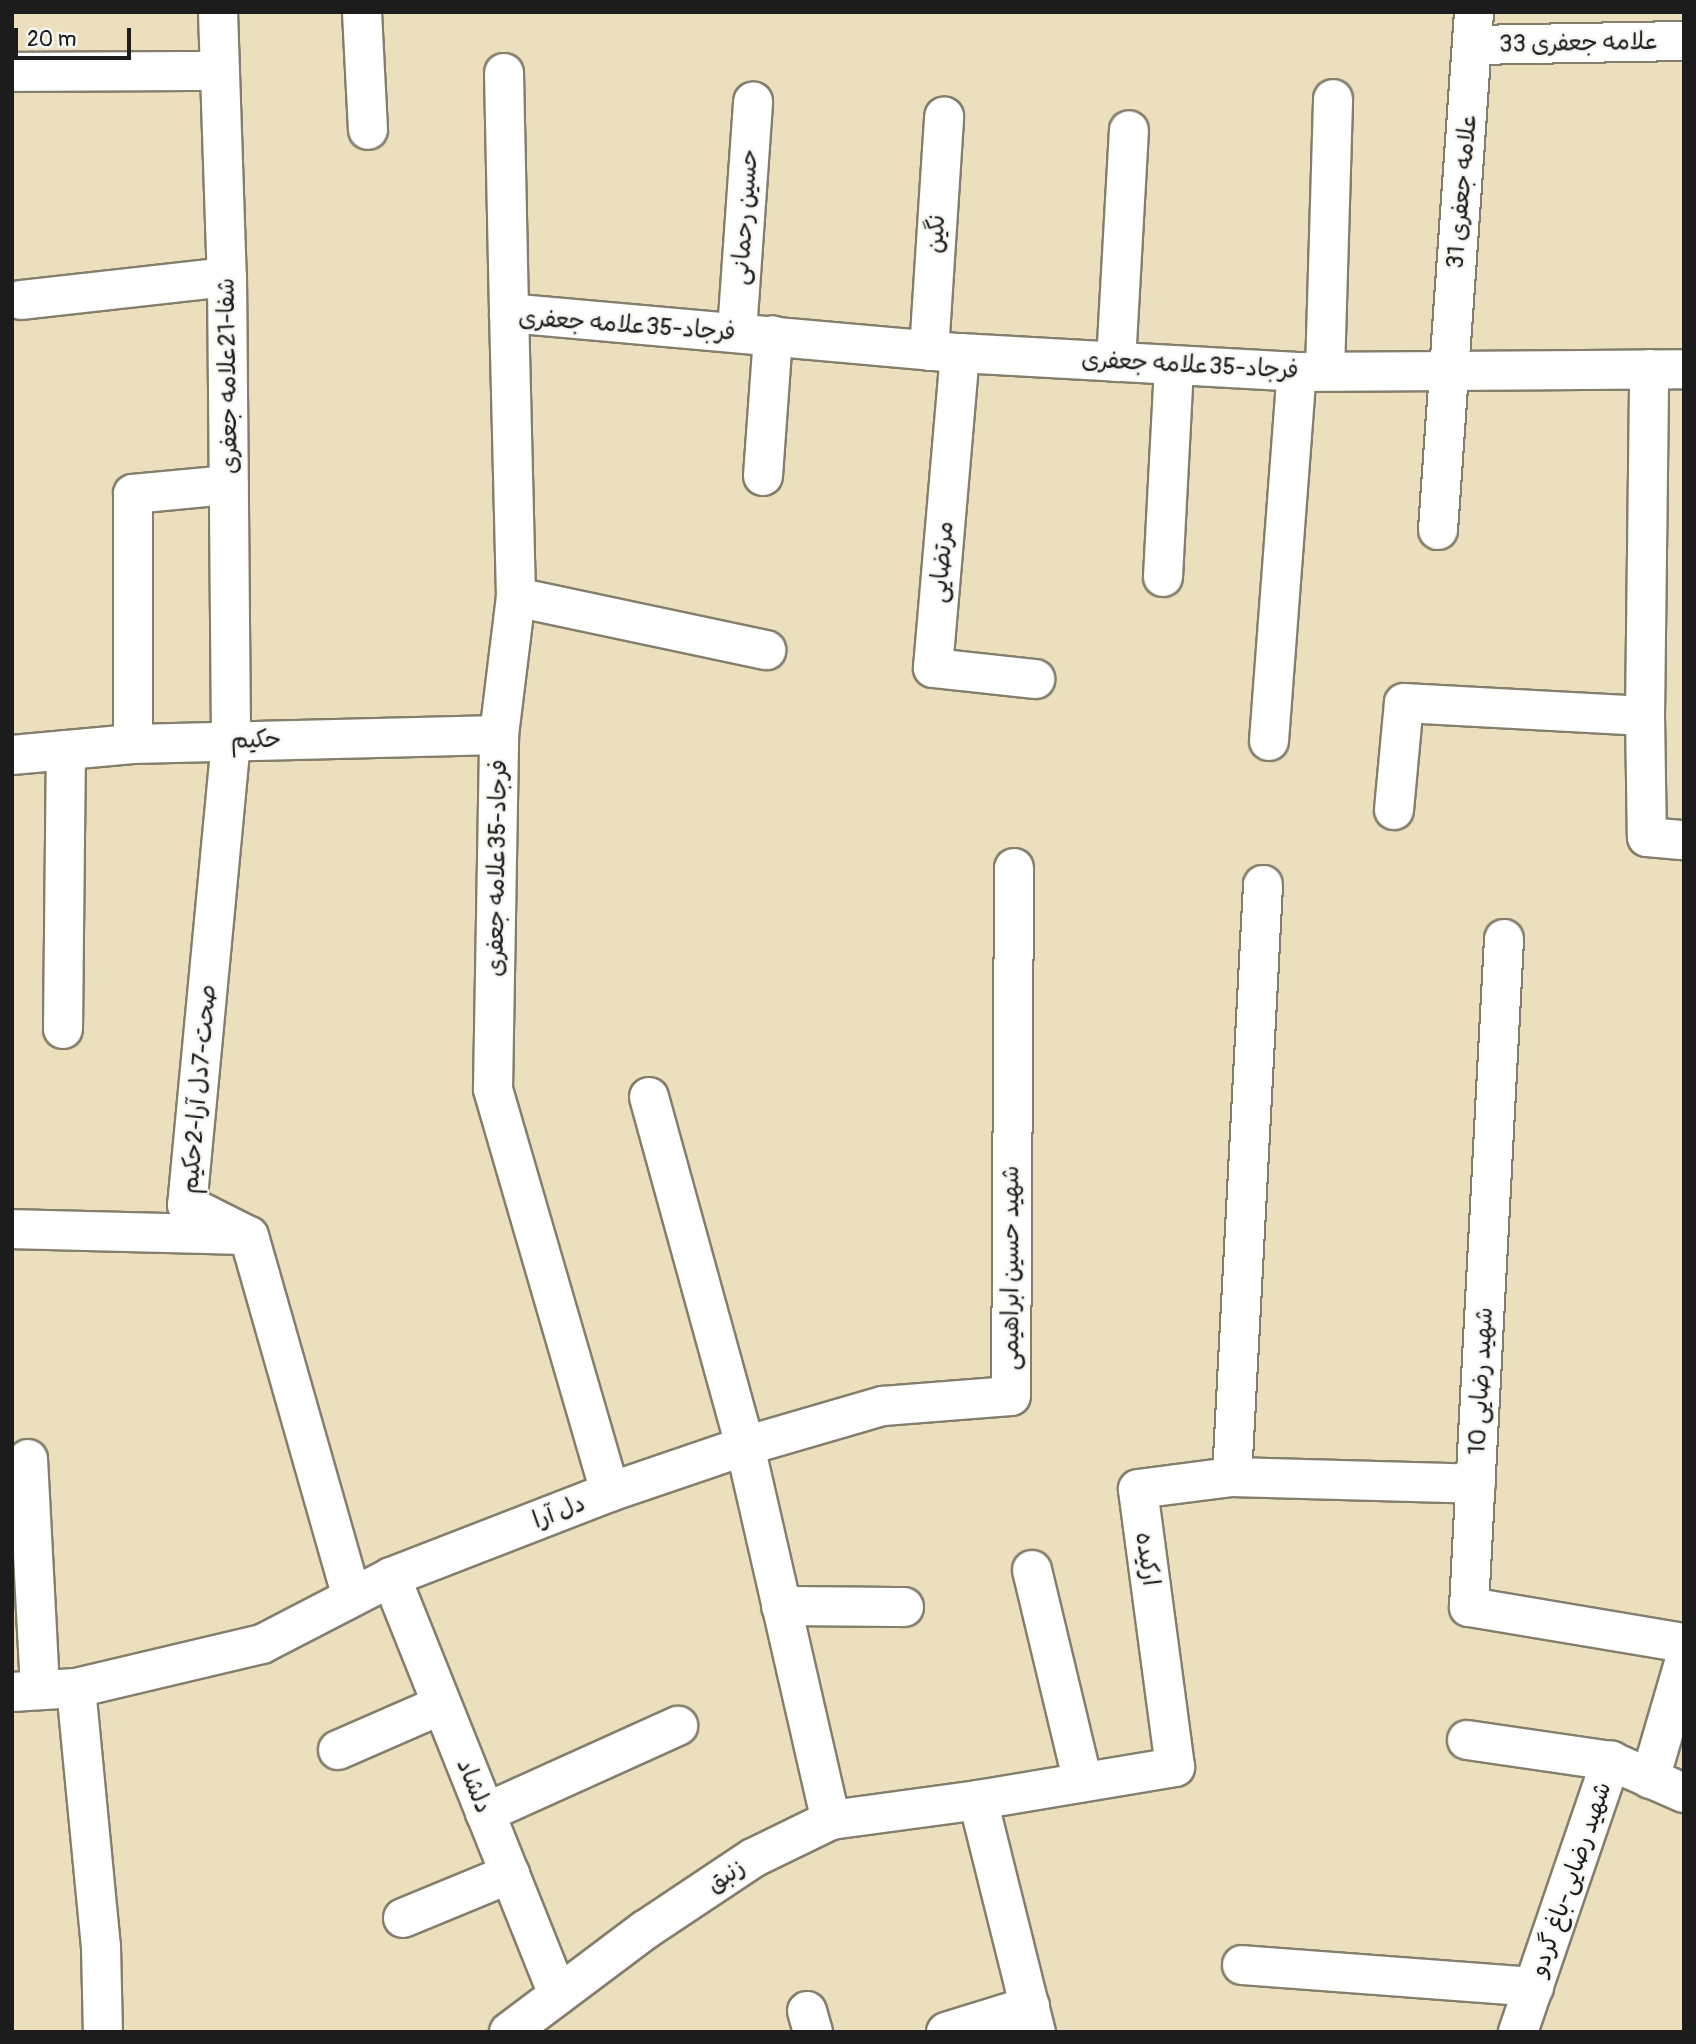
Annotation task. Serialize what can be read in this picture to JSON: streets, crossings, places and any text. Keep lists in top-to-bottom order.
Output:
{
  "streets": {
    "street": [
      "علامه جعفری 33",
      "علامه جعفری 31",
      "حسین رحمانی",
      "نگین",
      "فرجاد-35علامه جعفری",
      "شفا-21علامه جعفری",
      "مرتضایی",
      "حکیم",
      "صحت-7دل آرا-2حکیم",
      "شهید حسین ابراهیمی",
      "شهید رضایی 10",
      "دل آرا",
      "ارکیده",
      "دلشاد",
      "زنبق",
      "شهید رضایی-باغ گردو"
    ]
  },
  "crossings": [
    ["علامه جعفری 33", "علامه جعفری 31"],
    ["علامه جعفری 31", "فرجاد-35علامه جعفری"],
    ["حسین رحمانی", "فرجاد-35علامه جعفری"],
    ["نگین", "فرجاد-35علامه جعفری"],
    ["نگین", "مرتضایی"],
    ["فرجاد-35علامه جعفری", "مرتضایی"],
    ["فرجاد-35علامه جعفری", "حکیم"],
    ["فرجاد-35علامه جعفری", "دل آرا"],
    ["شفا-21علامه جعفری", "حکیم"],
    ["شفا-21علامه جعفری", "صحت-7دل آرا-2حکیم"],
    ["حکیم", "صحت-7دل آرا-2حکیم"],
    ["شهید حسین ابراهیمی", "دل آرا"],
    ["شهید رضایی 10", "ارکیده"],
    ["دل آرا", "دلشاد"],
    ["ارکیده", "زنبق"],
    ["دلشاد", "زنبق"]
  ],
  "scale_bar": "20 m"
}
